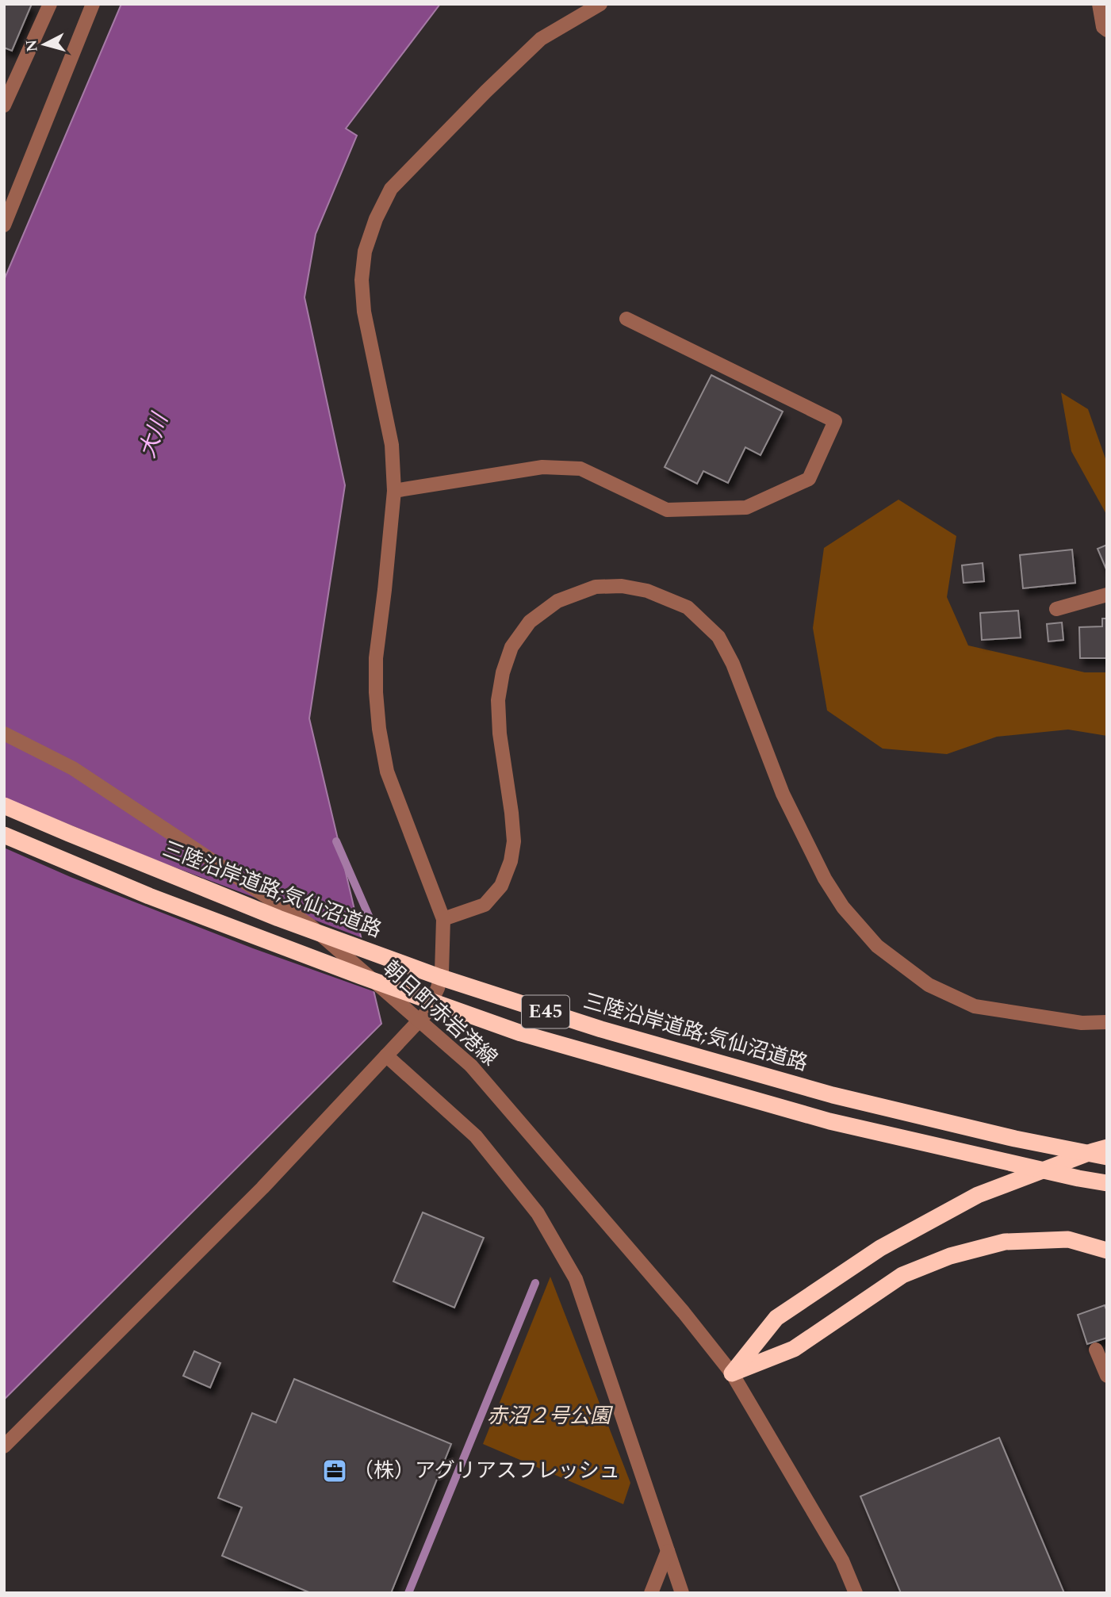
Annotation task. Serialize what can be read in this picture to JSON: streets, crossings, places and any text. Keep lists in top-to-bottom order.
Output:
{
  "streets": {
    "highway": ["三陸沿岸道路;気仙沼道路", "E45"],
    "street": ["朝日町赤岩港線"]
  },
  "water": ["大川"],
  "parks": ["赤沼２号公園"],
  "places": {
    "office": ["（株）アグリアスフレッシュ"]
  },
  "north": "left"
}
